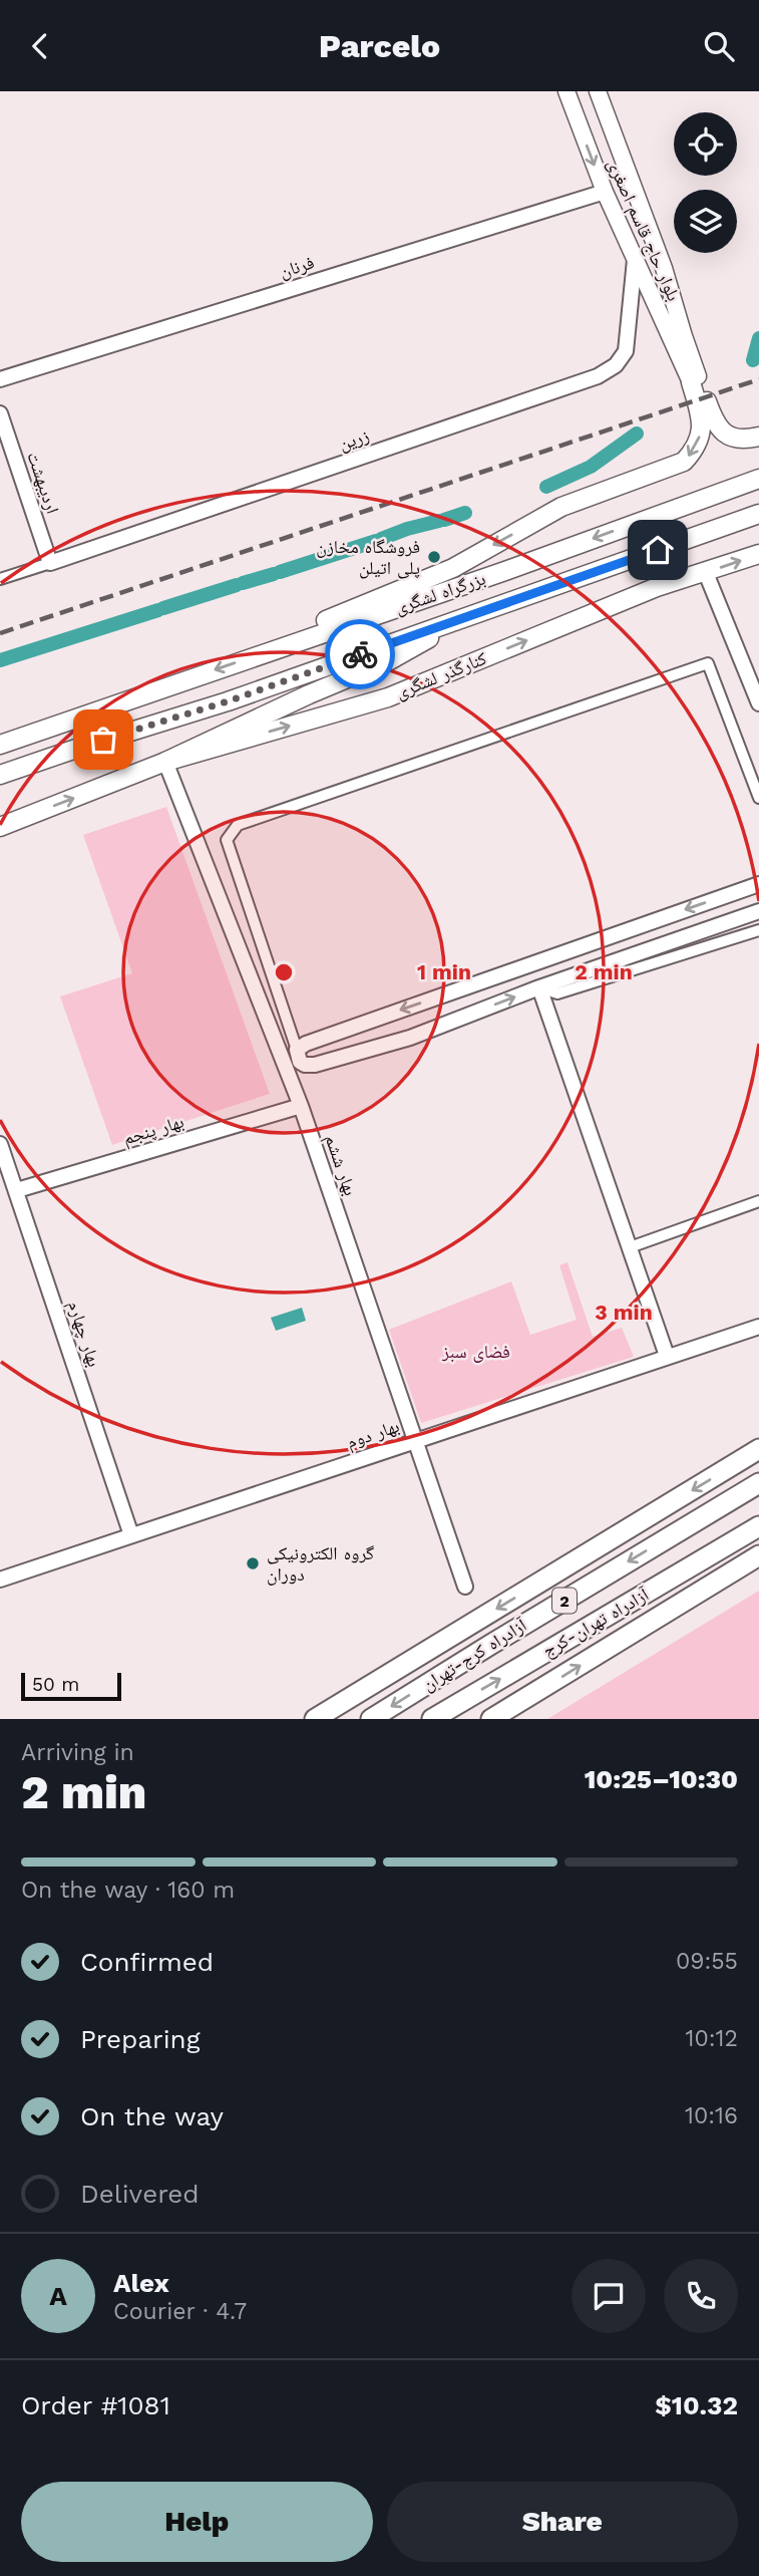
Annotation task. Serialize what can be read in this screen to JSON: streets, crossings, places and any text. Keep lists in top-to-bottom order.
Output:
{
  "streets": {
    "highway": ["2", "آزادراه تهران-کرج", "آزادراه کرج-تهران"],
    "main road": ["بلوار حاج قاسم اصغری", "بزرگراه لشگری", "کنارگذر لشگری"],
    "street": [
      "فرنان",
      "زرین",
      "اردیبهشت",
      "بهار پنجم",
      "بهار ششم",
      "بهار چهارم",
      "بهار دوم"
    ]
  },
  "crossings": [
    ["بلوار حاج قاسم اصغری", "فرنان"],
    ["بلوار حاج قاسم اصغری", "زرین"],
    ["زرین", "اردیبهشت"],
    ["کنارگذر لشگری", "بهار ششم"],
    ["بهار پنجم", "بهار ششم"],
    ["بهار پنجم", "بهار چهارم"],
    ["بهار ششم", "بهار دوم"],
    ["بهار چهارم", "بهار دوم"]
  ],
  "parks": ["فضای سبز"],
  "places": ["فروشگاه مخازن پلی اتیلن", "گروه الکترونیکی دوران"],
  "scale_bar": "50 m",
  "page": {
    "header": "Parcelo",
    "scale": "50 m",
    "heading": ["2 min", "Arriving in", "10:25–10:30"],
    "panel": [
      "Alex",
      "Courier · 4.7",
      "Order #1081",
      "$10.32"
    ],
    "bar": "On the way · 160 m",
    "list": [
      ["Confirmed", "09:55"],
      ["Preparing", "10:12"],
      ["On the way", "10:16"],
      "Delivered"
    ],
    "round": "A",
    "buttons": ["Help", "Share"]
  },
  "rings": ["1 min", "2 min", "3 min"]
}
